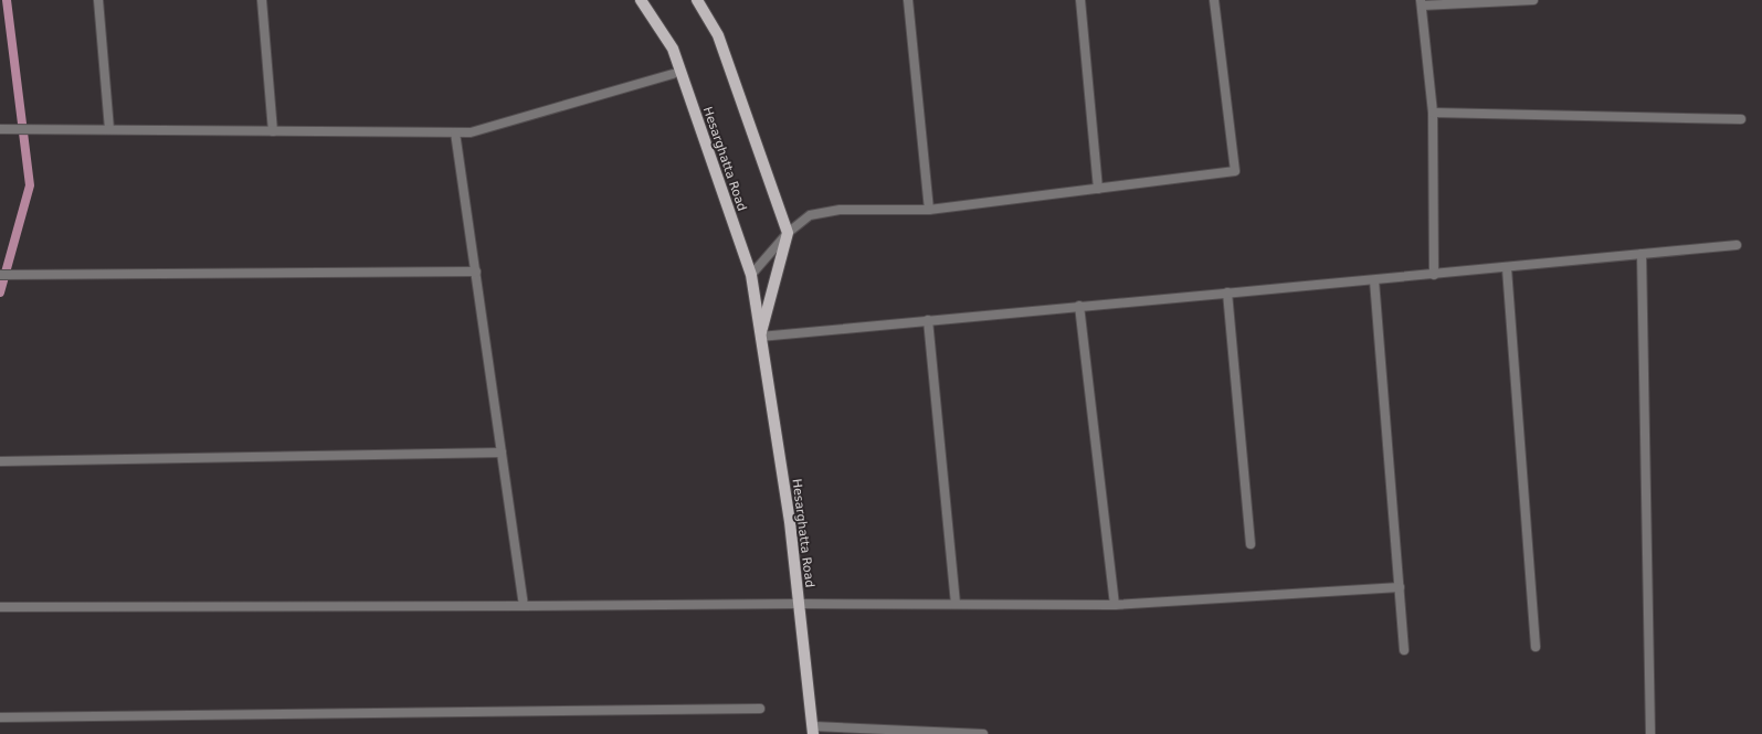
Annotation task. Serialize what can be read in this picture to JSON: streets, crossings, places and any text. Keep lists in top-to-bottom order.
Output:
{
  "streets": {
    "main road": ["Hesarghatta Road"]
  }
}
